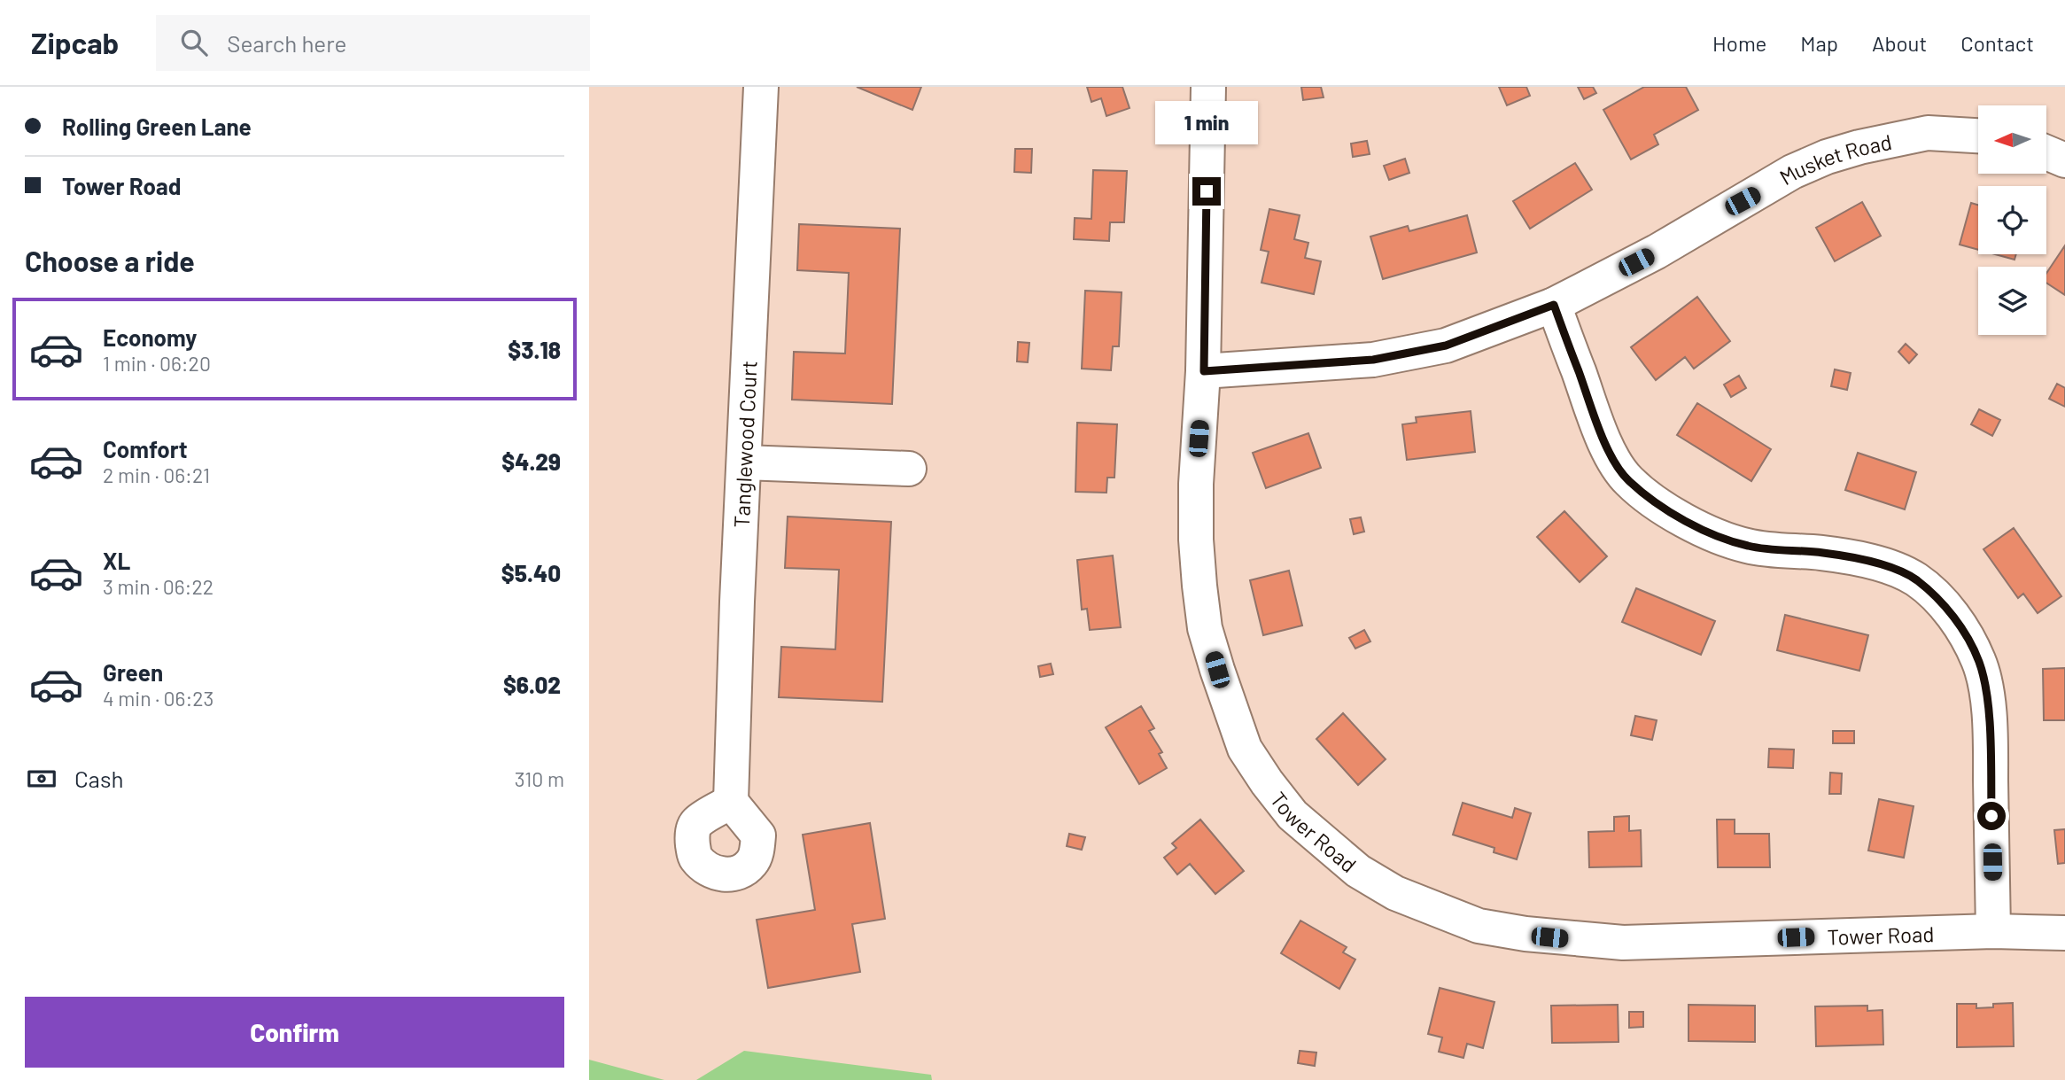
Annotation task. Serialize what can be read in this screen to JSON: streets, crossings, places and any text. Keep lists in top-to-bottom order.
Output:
{
  "streets": {
    "street": ["Musket Road", "Tanglewood Court", "Tower Road"]
  },
  "crossings": [
    ["Musket Road", "Tower Road"]
  ],
  "north": "left",
  "page": {
    "header": "Zipcab",
    "search": "Search here",
    "nav": [
      "Home",
      "Map",
      "About",
      "Contact"
    ],
    "banner": ["Rolling Green Lane", "Tower Road"],
    "bubble": "1 min",
    "heading": "Choose a ride",
    "list": [
      {
        "name": "Economy",
        "note": "1 min · 06:20",
        "value": "$3.18"
      },
      {
        "name": "Comfort",
        "note": "2 min · 06:21",
        "value": "$4.29"
      },
      {
        "name": "XL",
        "note": "3 min · 06:22",
        "value": "$5.40"
      },
      {
        "name": "Green",
        "note": "4 min · 06:23",
        "value": "$6.02"
      }
    ],
    "pay": ["Cash", "310 m"],
    "buttons": "Confirm"
  }
}
